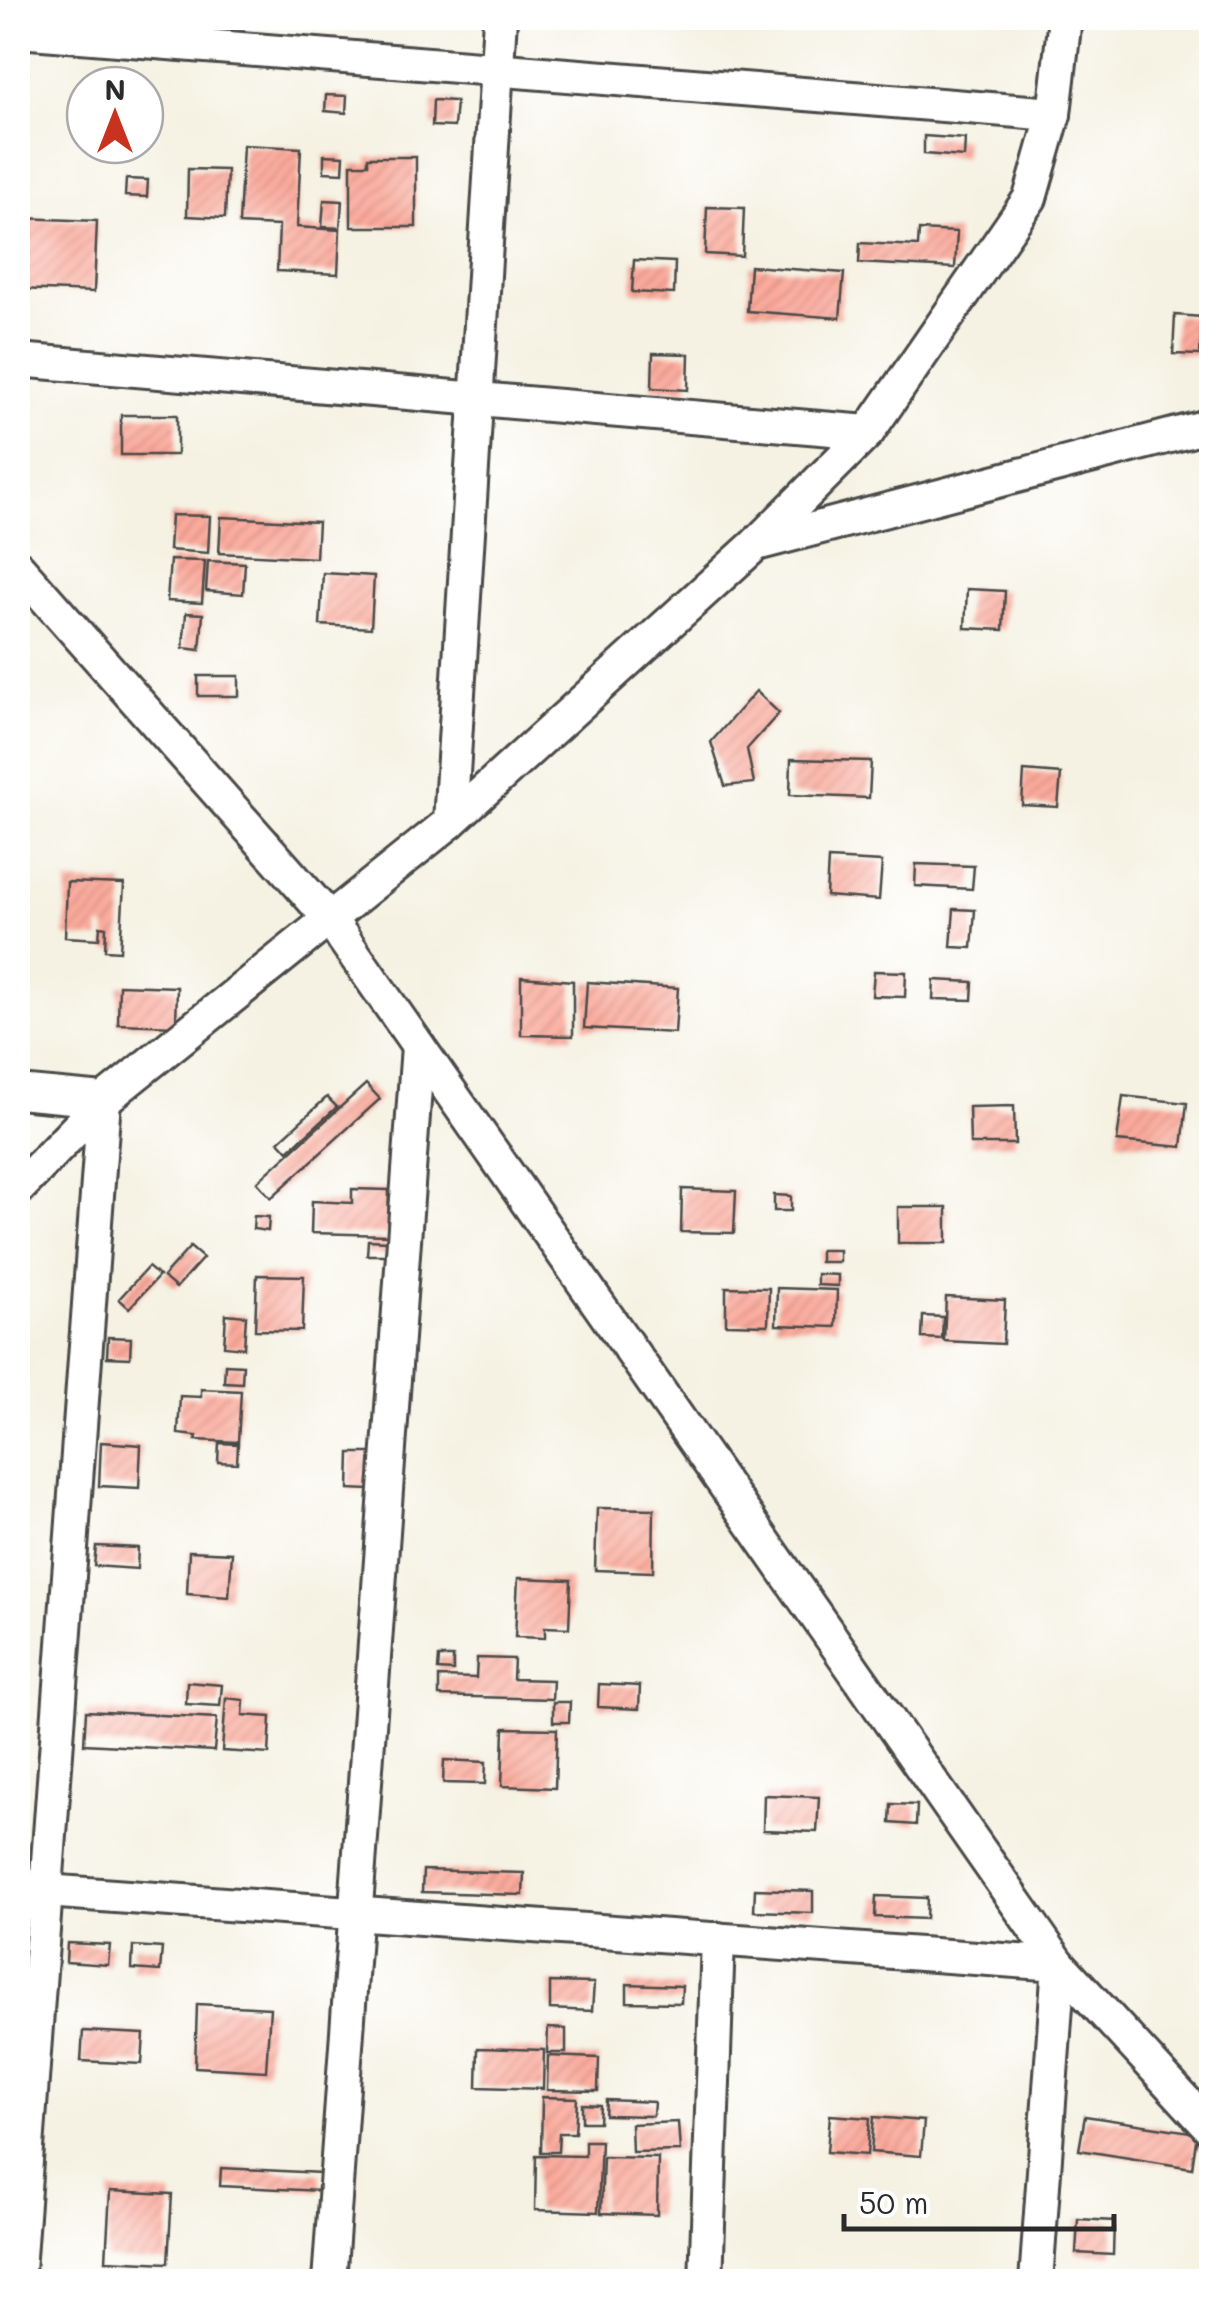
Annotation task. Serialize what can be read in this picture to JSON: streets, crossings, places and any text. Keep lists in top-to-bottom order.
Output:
{
  "scale_bar": "50 m",
  "north": "top"
}
